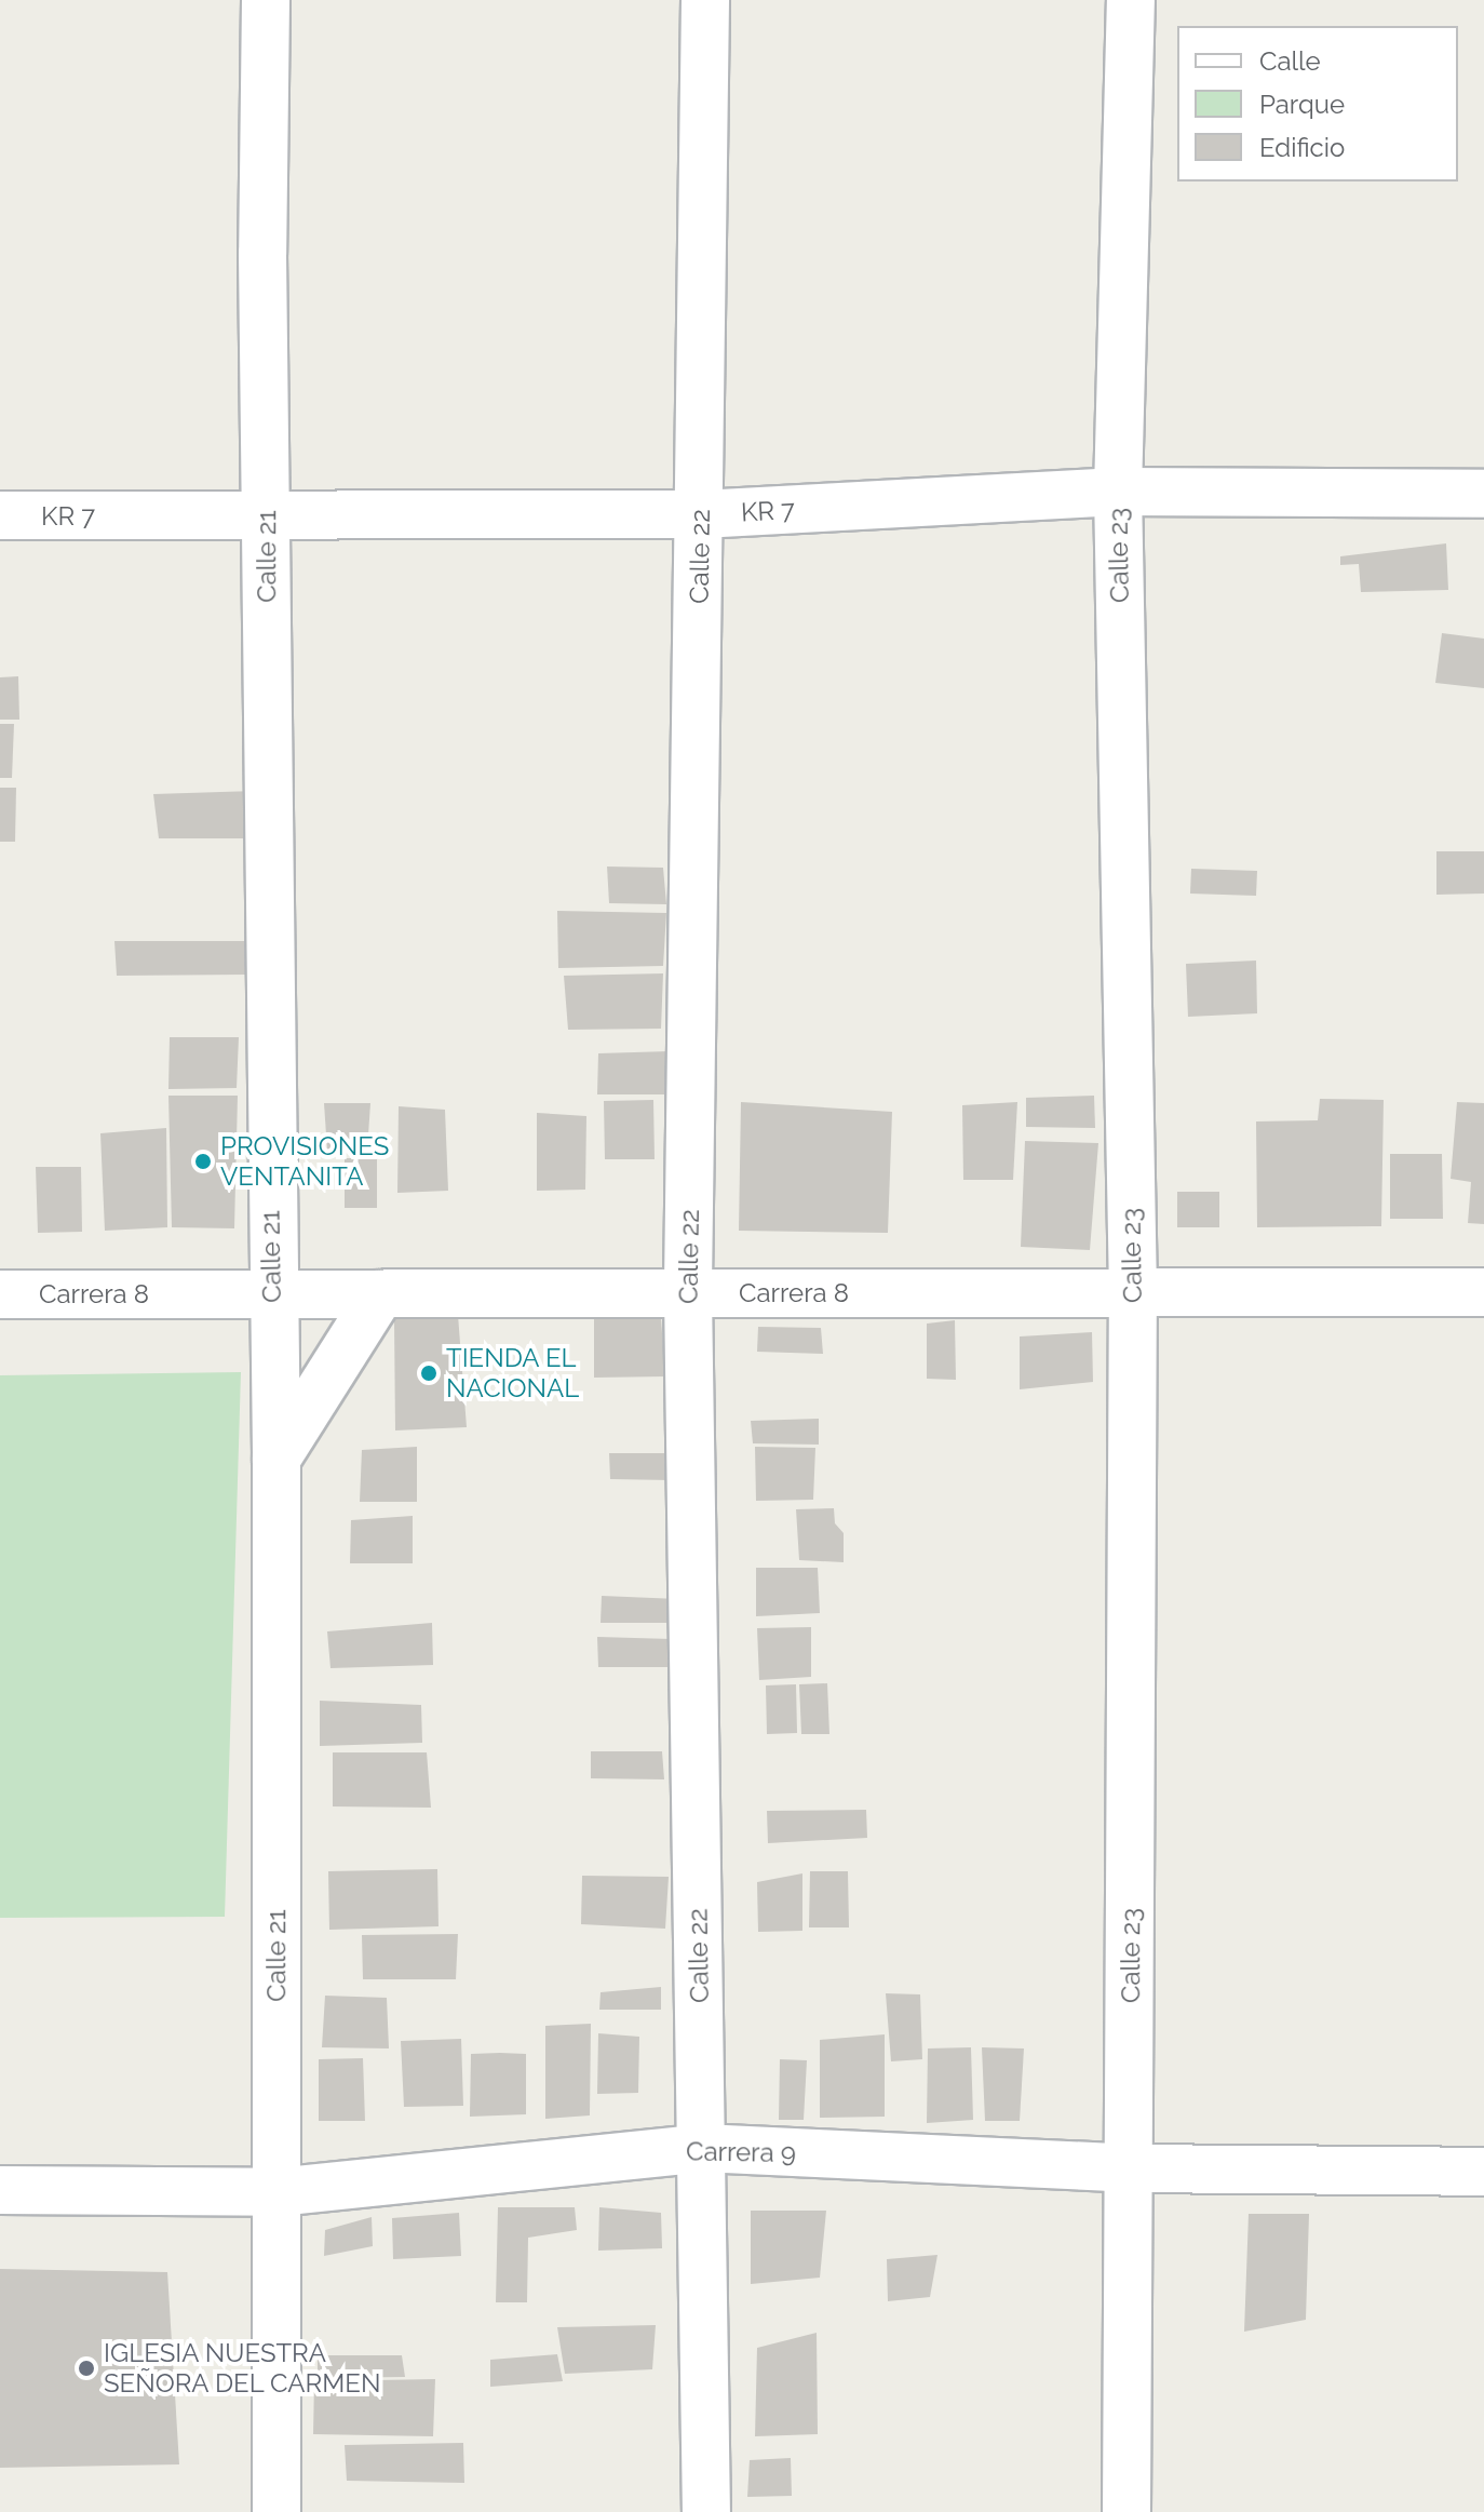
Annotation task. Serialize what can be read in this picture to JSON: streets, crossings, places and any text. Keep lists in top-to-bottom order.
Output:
{
  "streets": {
    "street": [
      "KR 7",
      "Calle 23",
      "Calle 21",
      "Calle 22",
      "Carrera 8",
      "Carrera 9"
    ]
  },
  "crossings": [
    ["KR 7", "Calle 23"],
    ["KR 7", "Calle 21"],
    ["KR 7", "Calle 22"],
    ["Calle 23", "Carrera 8"],
    ["Calle 23", "Carrera 9"],
    ["Calle 21", "Carrera 8"],
    ["Calle 21", "Carrera 9"],
    ["Calle 22", "Carrera 8"],
    ["Calle 22", "Carrera 9"]
  ],
  "places": ["PROVISIONES VENTANITA", "TIENDA EL NACIONAL", "IGLESIA NUESTRA SEÑORA DEL CARMEN"],
  "legend": ["Calle", "Parque", "Edificio"]
}
